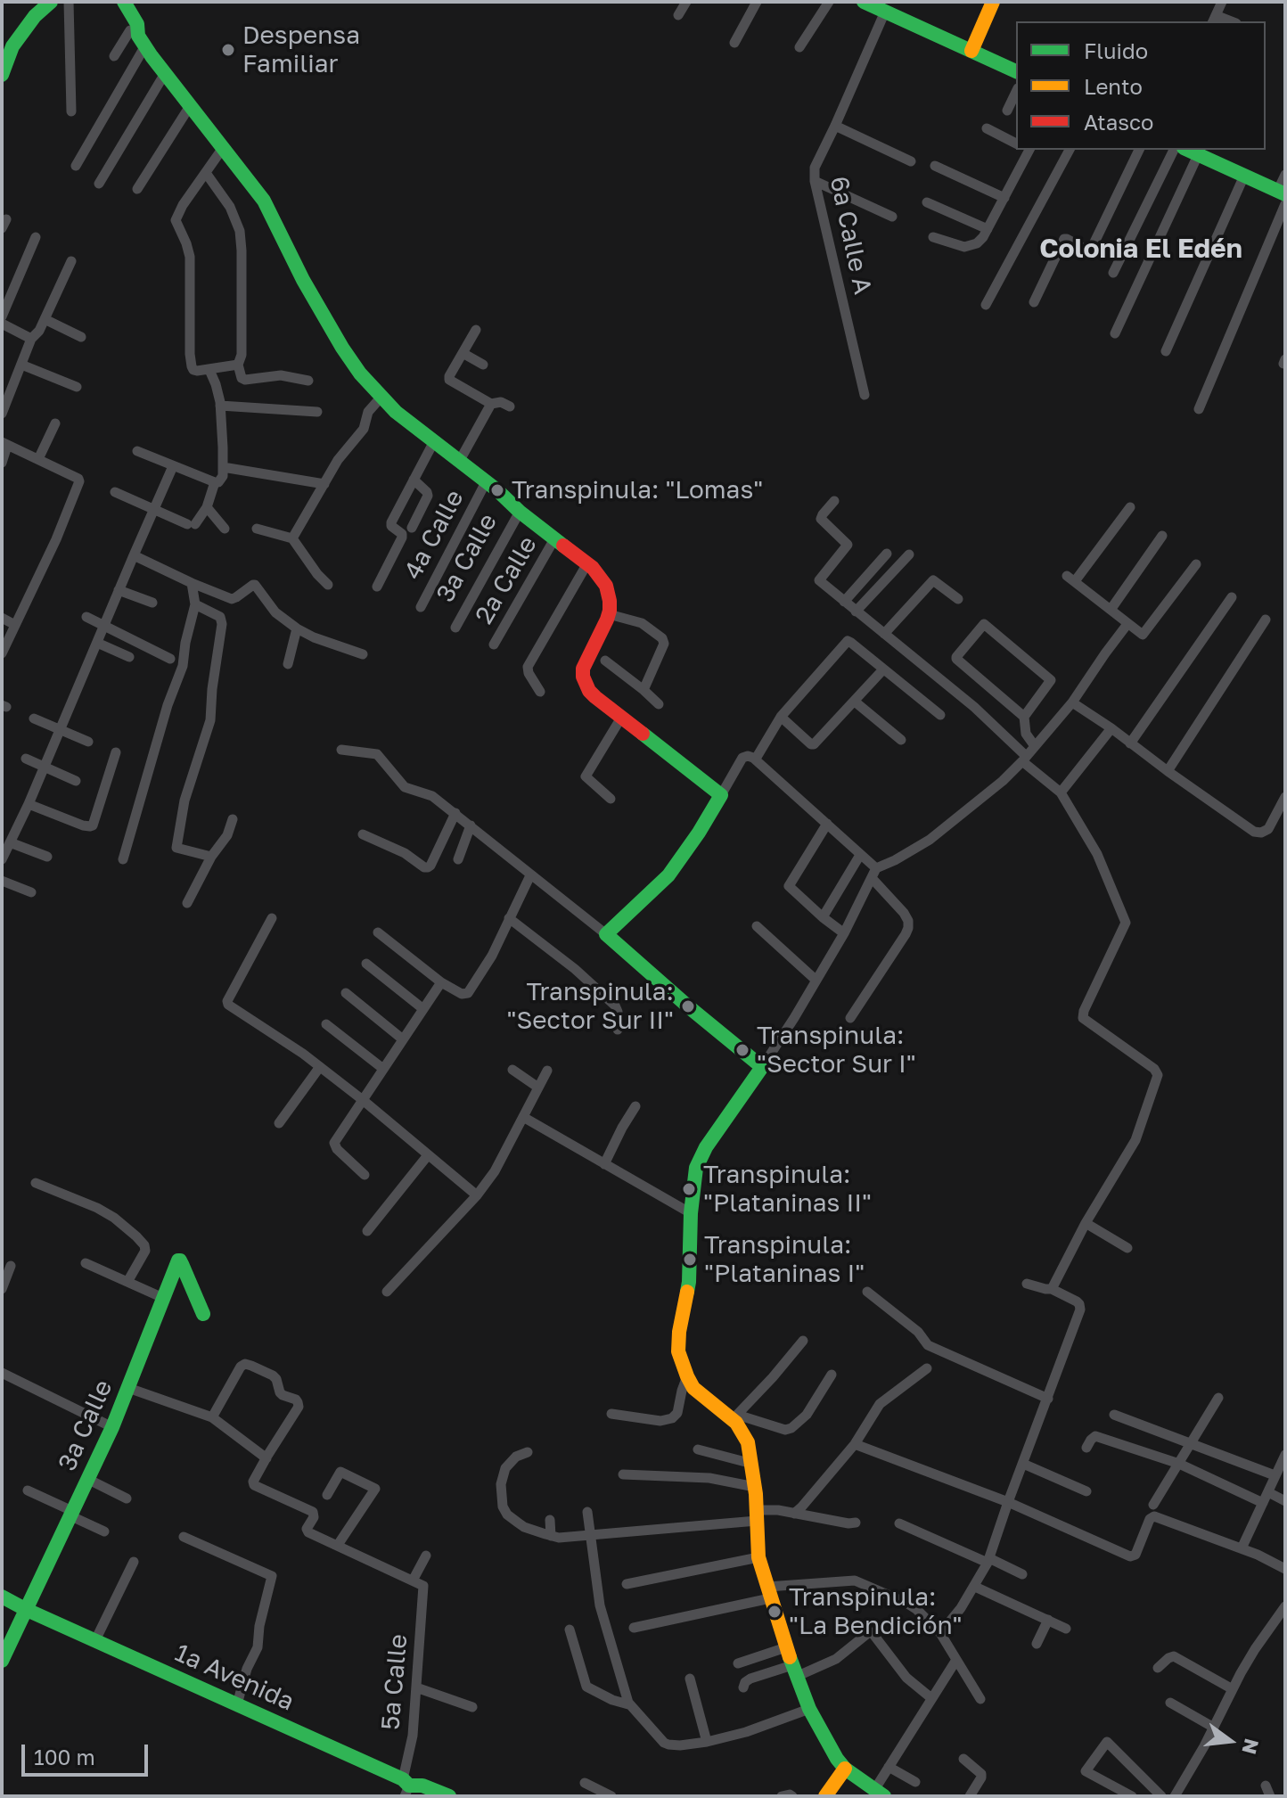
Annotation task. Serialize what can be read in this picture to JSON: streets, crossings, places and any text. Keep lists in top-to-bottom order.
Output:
{
  "streets": {
    "street": [
      "6a Calle A",
      "4a Calle",
      "3a Calle",
      "2a Calle",
      "1a Avenida",
      "5a Calle"
    ]
  },
  "crossings": [
    ["3a Calle", "1a Avenida"],
    ["1a Avenida", "5a Calle"]
  ],
  "districts": ["Colonia El Edén"],
  "places": [
    "Despensa Familiar",
    "Transpinula: \"Lomas\"",
    "Transpinula: \"Sector Sur II\"",
    "Transpinula: \"Sector Sur I\"",
    "Transpinula: \"Plataninas II\"",
    "Transpinula: \"Plataninas I\"",
    "Transpinula: \"La Bendición\""
  ],
  "legend": ["Fluido", "Lento", "Atasco"],
  "scale_bar": "100 m",
  "north": "right"
}
